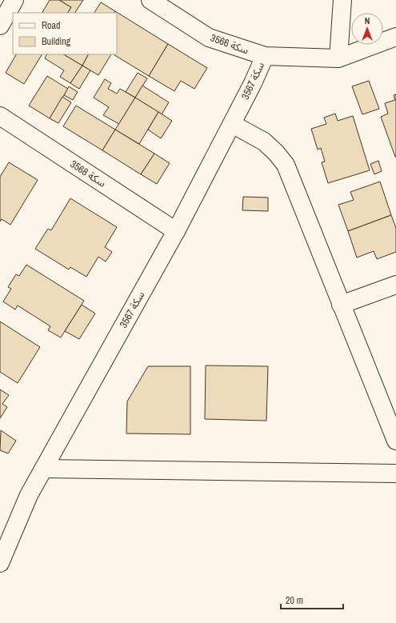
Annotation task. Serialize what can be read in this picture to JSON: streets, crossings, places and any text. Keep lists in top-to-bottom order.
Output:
{
  "streets": {
    "street": ["سكة 3566", "سكة 3567", "سكة 3568"]
  },
  "crossings": [
    ["سكة 3566", "سكة 3567"],
    ["سكة 3567", "سكة 3568"]
  ],
  "legend": ["Road", "Building"],
  "scale_bar": "20 m",
  "north": "top"
}
